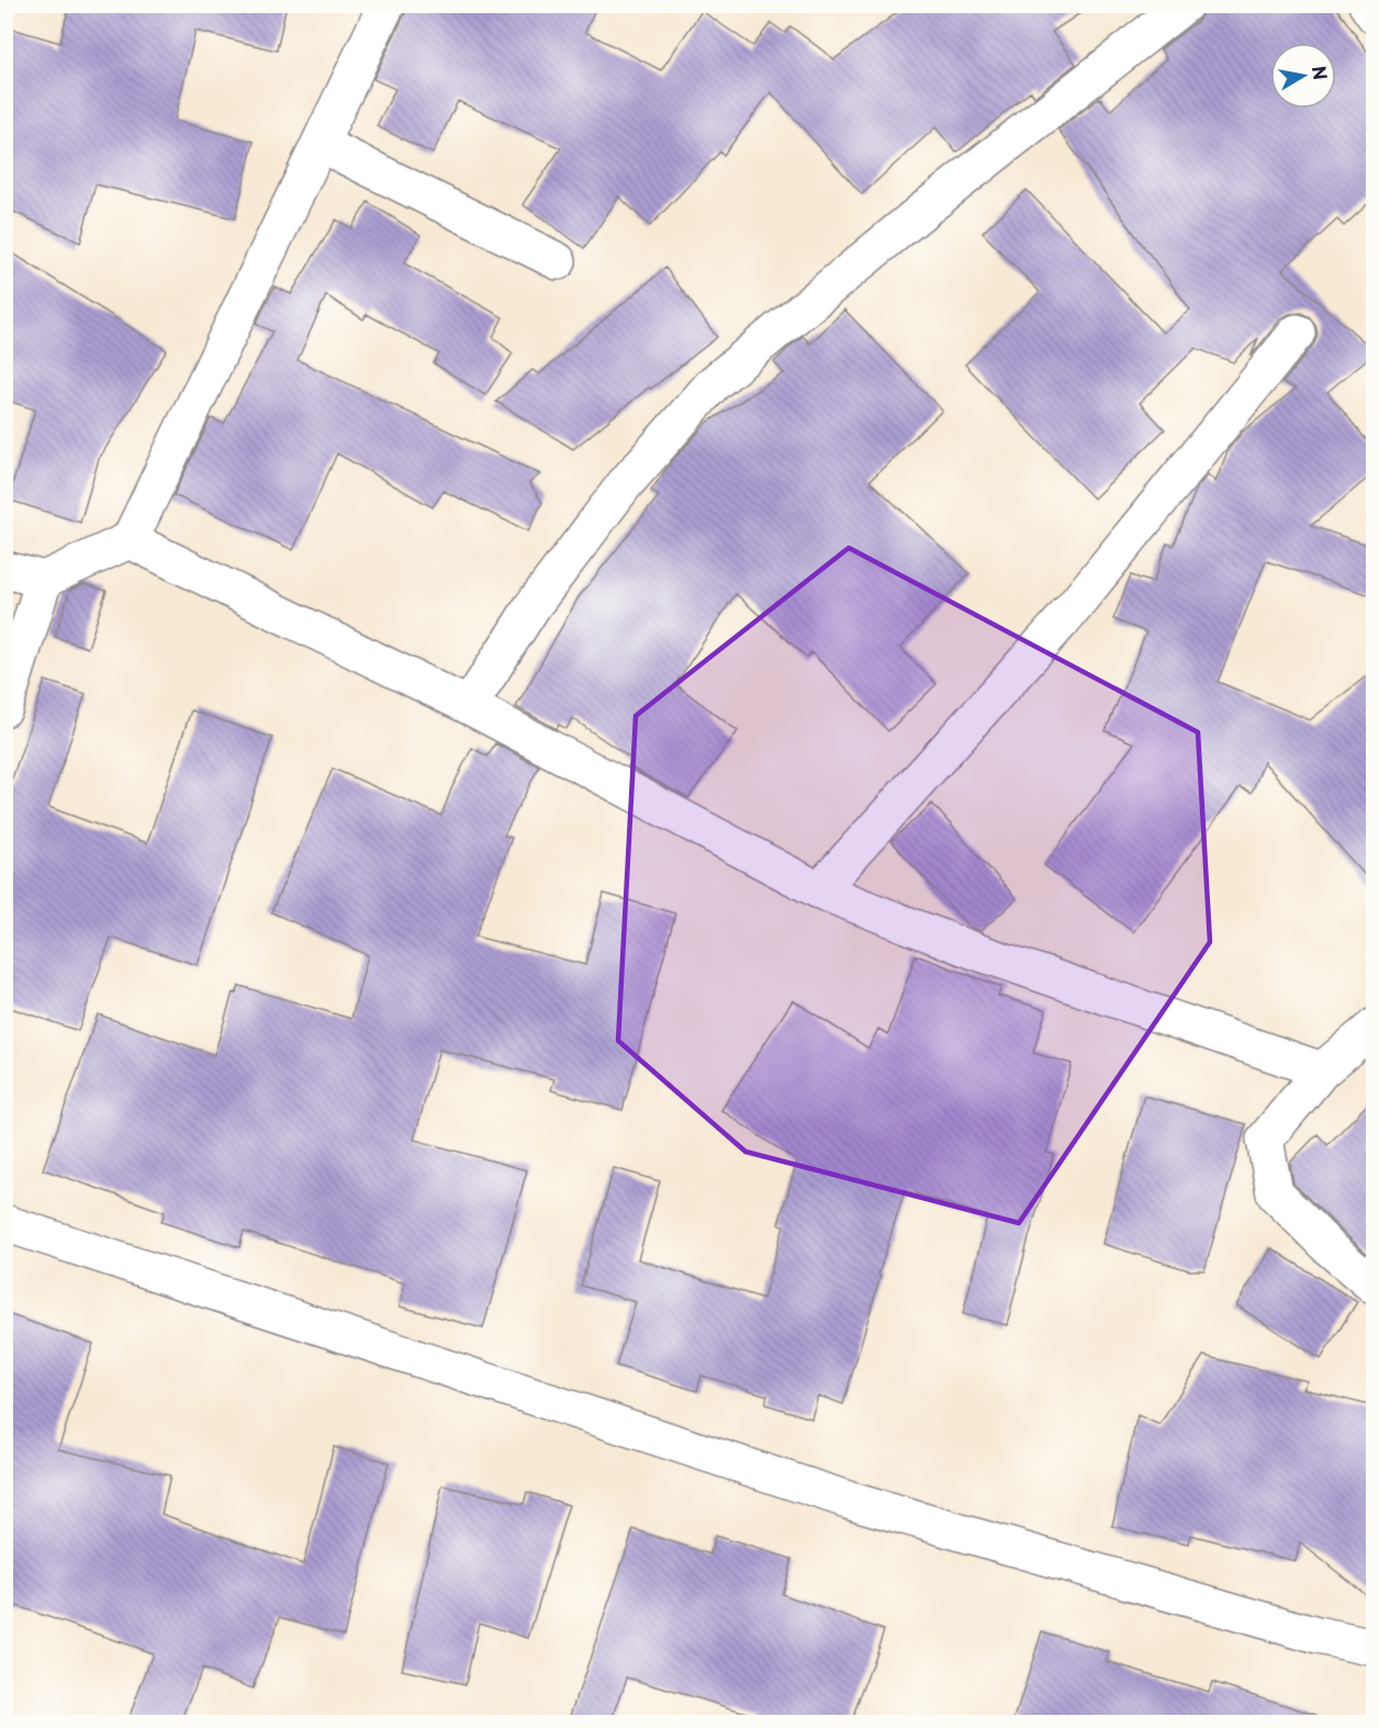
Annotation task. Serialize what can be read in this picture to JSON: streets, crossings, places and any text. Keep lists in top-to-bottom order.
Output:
{
  "north": "right"
}
